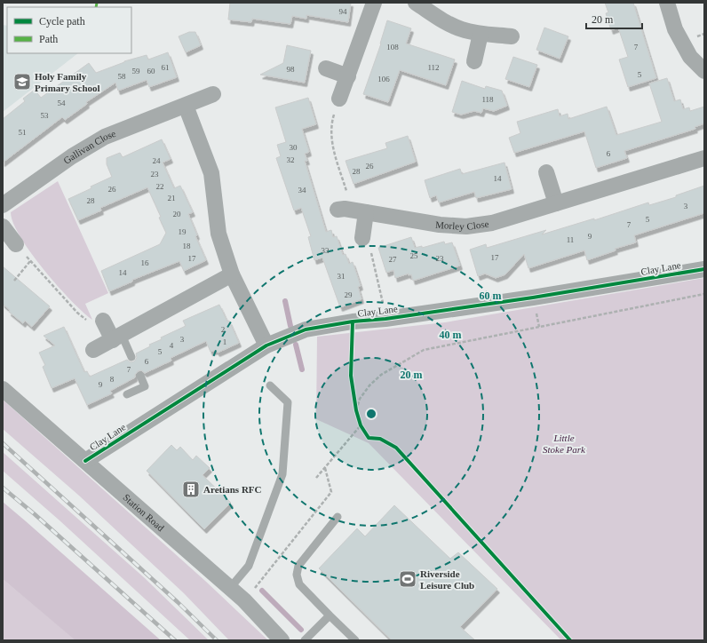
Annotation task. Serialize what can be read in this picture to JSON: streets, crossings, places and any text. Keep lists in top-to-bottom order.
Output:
{
  "streets": {
    "street": [
      "Gallivan Close",
      "Morley Close",
      "Clay Lane",
      "Station Road"
    ]
  },
  "crossings": [
    ["Clay Lane", "Station Road"]
  ],
  "parks": ["Little Stoke Park"],
  "places": {
    "school or university": ["Holy Family Primary School"],
    "building": ["Aretians RFC"],
    "sports": ["Riverside Leisure Club"]
  },
  "house_numbers": [
    "94",
    "108",
    "7",
    "61",
    "112",
    "98",
    "59",
    "60",
    "5",
    "58",
    "106",
    "118",
    "54",
    "53",
    "51",
    "30",
    "6",
    "32",
    "24",
    "26",
    "28",
    "23",
    "14",
    "22",
    "26",
    "34",
    "21",
    "28",
    "3",
    "20",
    "5",
    "7",
    "19",
    "9",
    "11",
    "18",
    "33",
    "25",
    "17",
    "17",
    "23",
    "27",
    "16",
    "14",
    "31",
    "29",
    "2",
    "3",
    "1",
    "4",
    "5",
    "6",
    "7",
    "8",
    "9"
  ],
  "legend": ["Cycle path", "Path"],
  "scale_bar": "20 m",
  "rings": ["60 m", "40 m", "20 m"]
}
